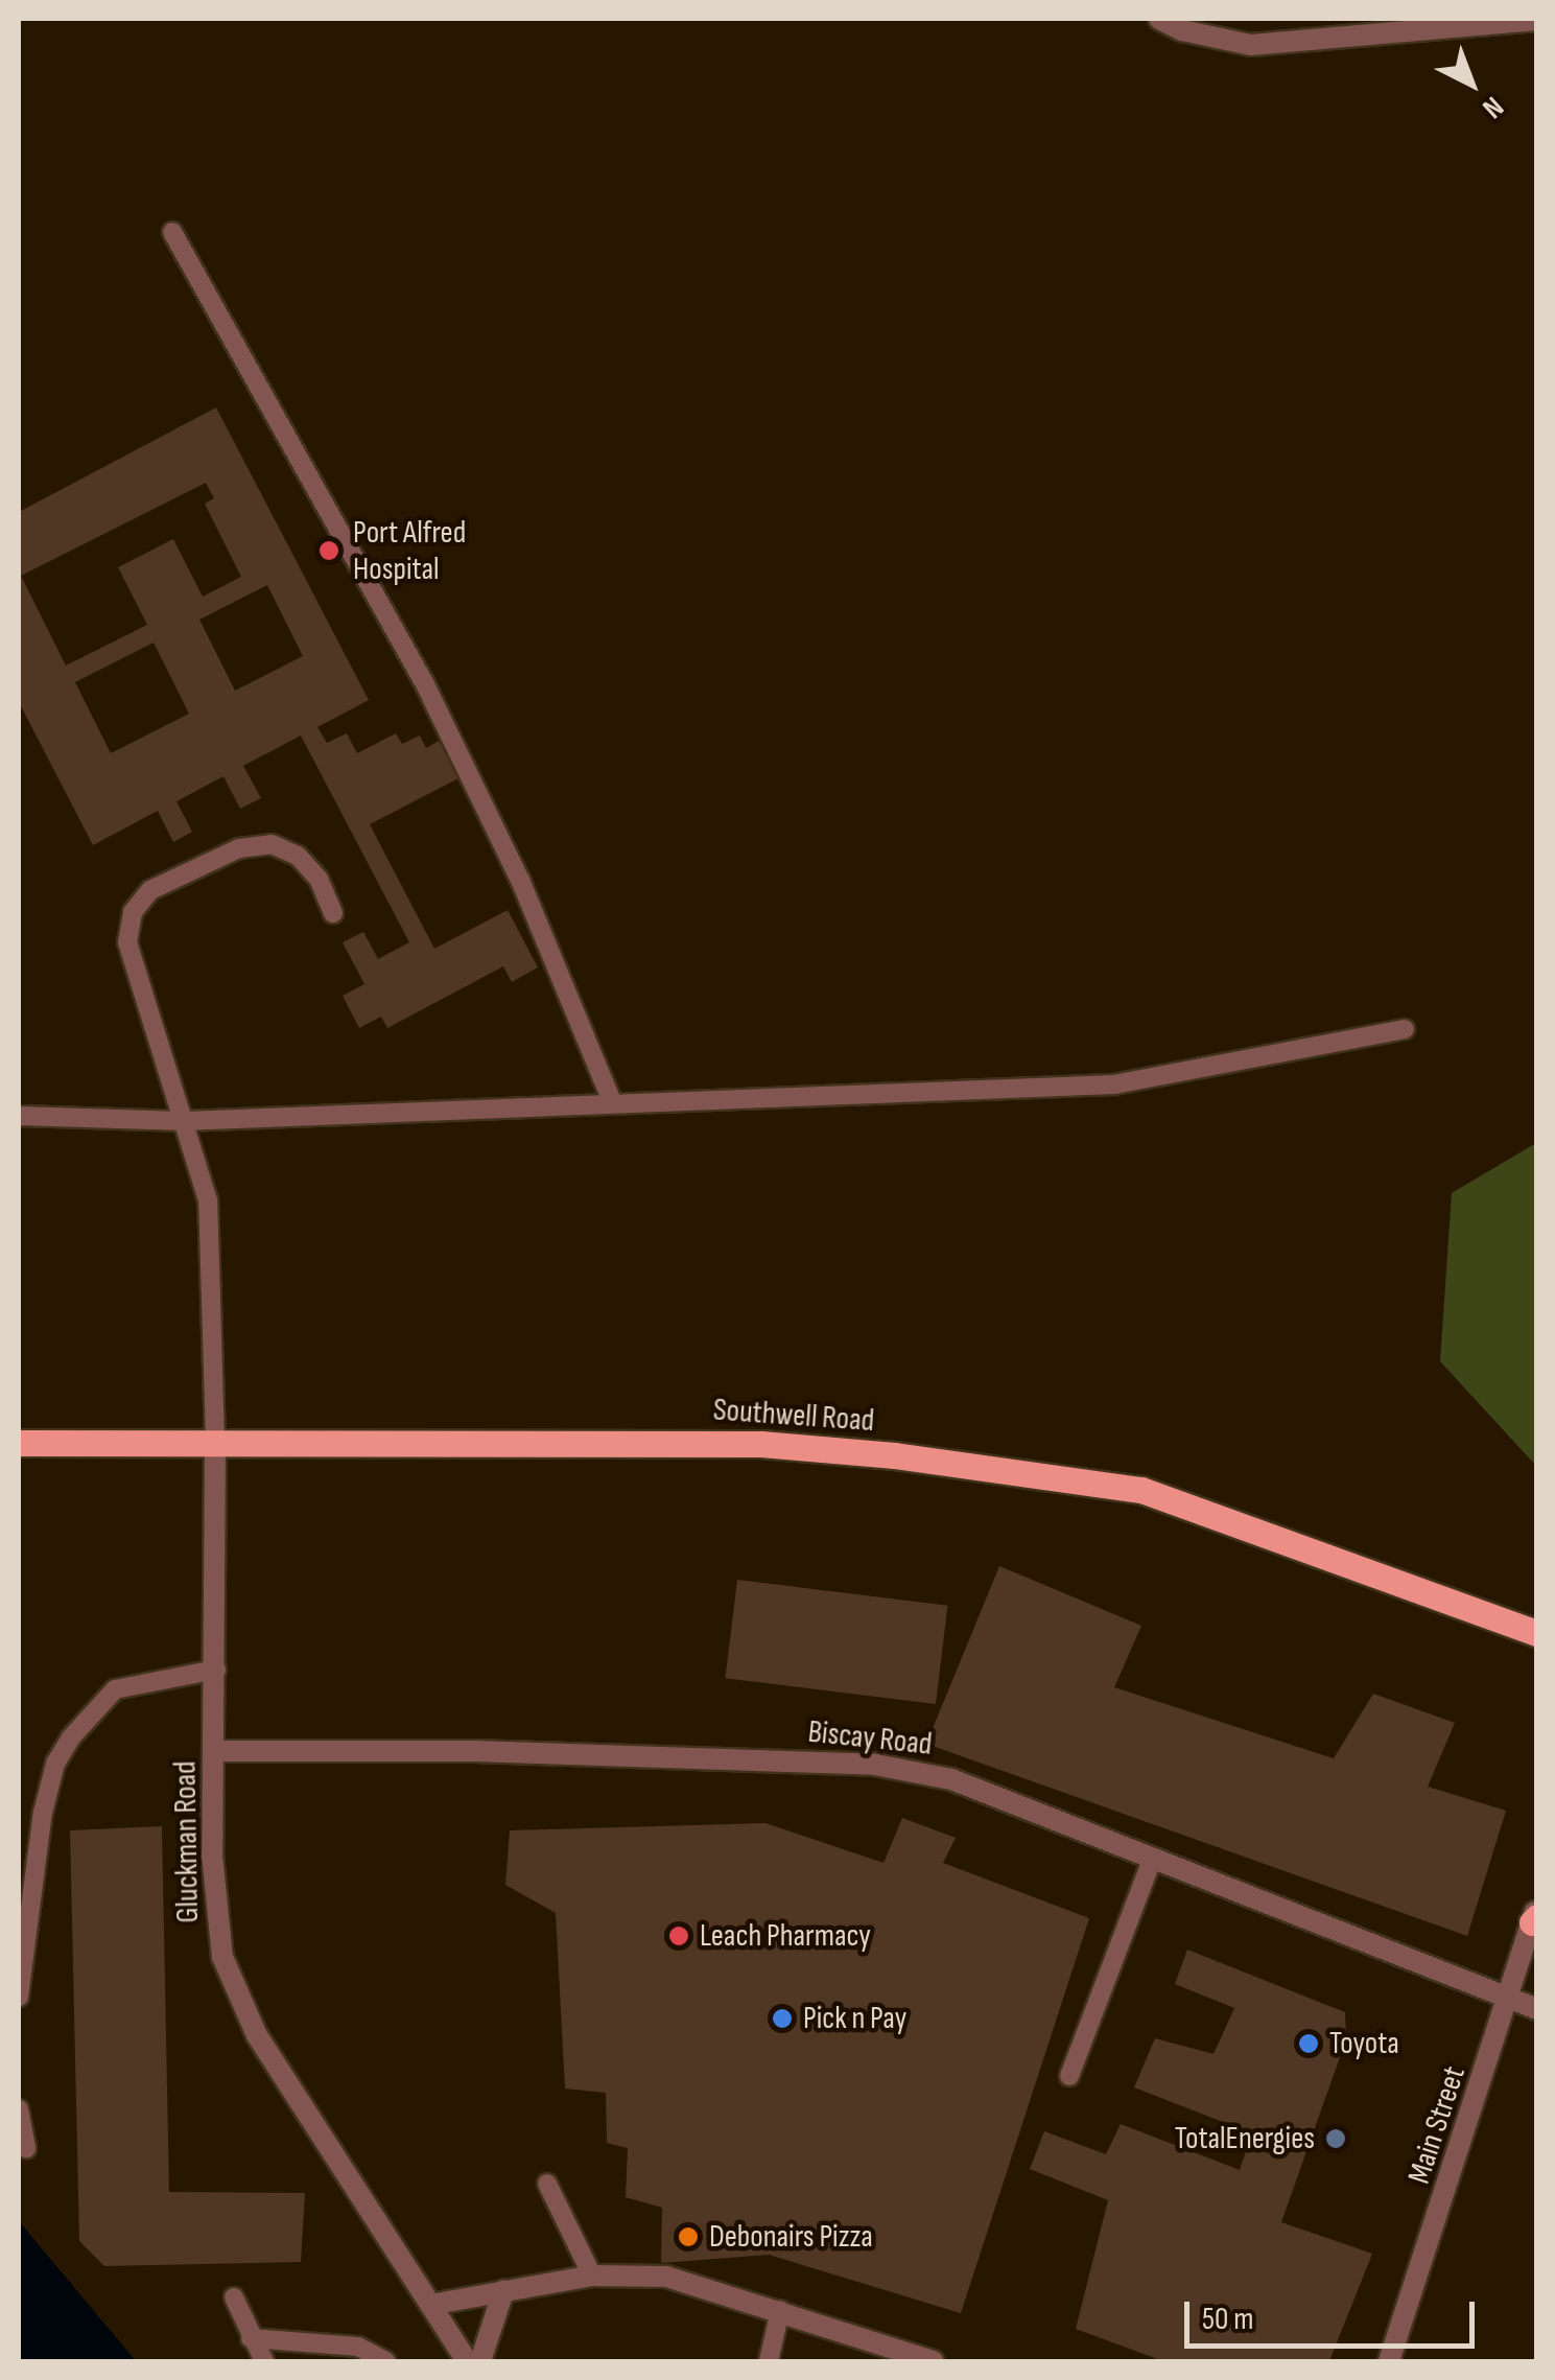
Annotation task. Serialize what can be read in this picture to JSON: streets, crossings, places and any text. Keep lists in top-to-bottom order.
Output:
{
  "streets": {
    "main road": ["Southwell Road"],
    "street": ["Biscay Road", "Gluckman Road", "Main Street"]
  },
  "crossings": [
    ["Southwell Road", "Gluckman Road"],
    ["Biscay Road", "Gluckman Road"],
    ["Biscay Road", "Main Street"]
  ],
  "places": [
    "Port Alfred Hospital",
    "Leach Pharmacy",
    "Pick n Pay",
    "Toyota",
    "TotalEnergies",
    "Debonairs Pizza"
  ],
  "scale_bar": "50 m",
  "north": "bottom right"
}
